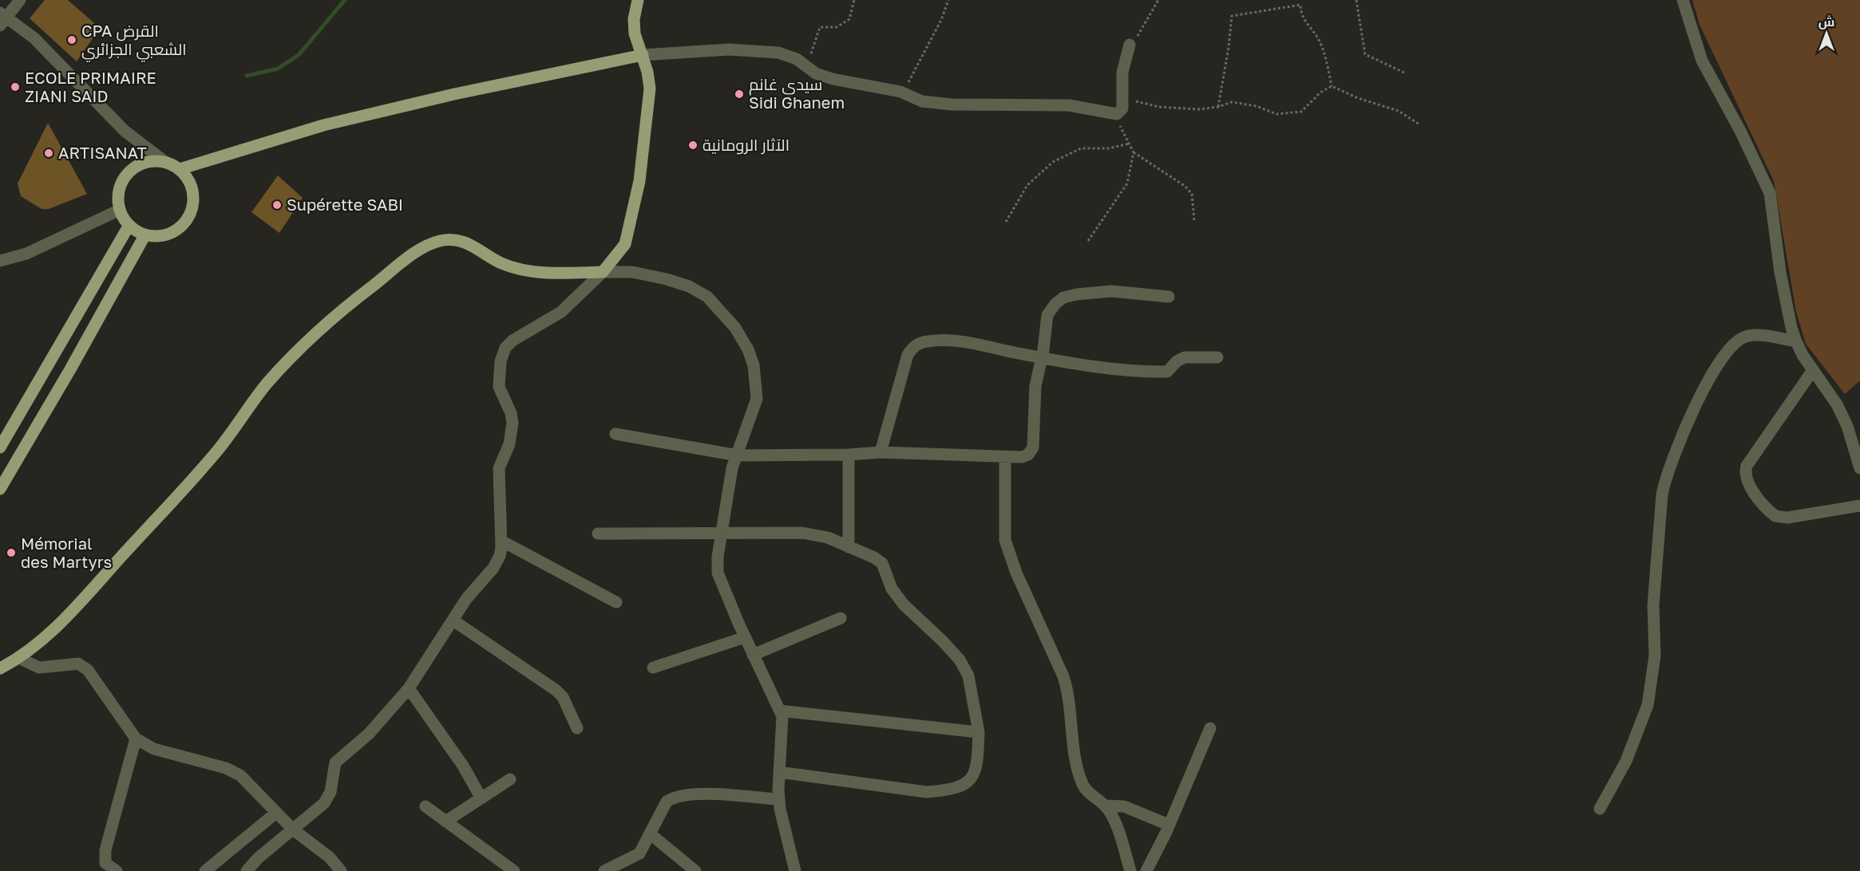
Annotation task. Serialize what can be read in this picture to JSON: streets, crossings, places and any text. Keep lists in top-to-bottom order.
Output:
{
  "places": [
    "CPA القرض الشعبي الجزائري",
    "ECOLE PRIMAIRE ZIANI SAID",
    "سيدي غانم Sidi Ghanem",
    "الآثار الرومانية",
    "ARTISANAT",
    "Supérette SABI",
    "Mémorial des Martyrs"
  ],
  "north": "top"
}
